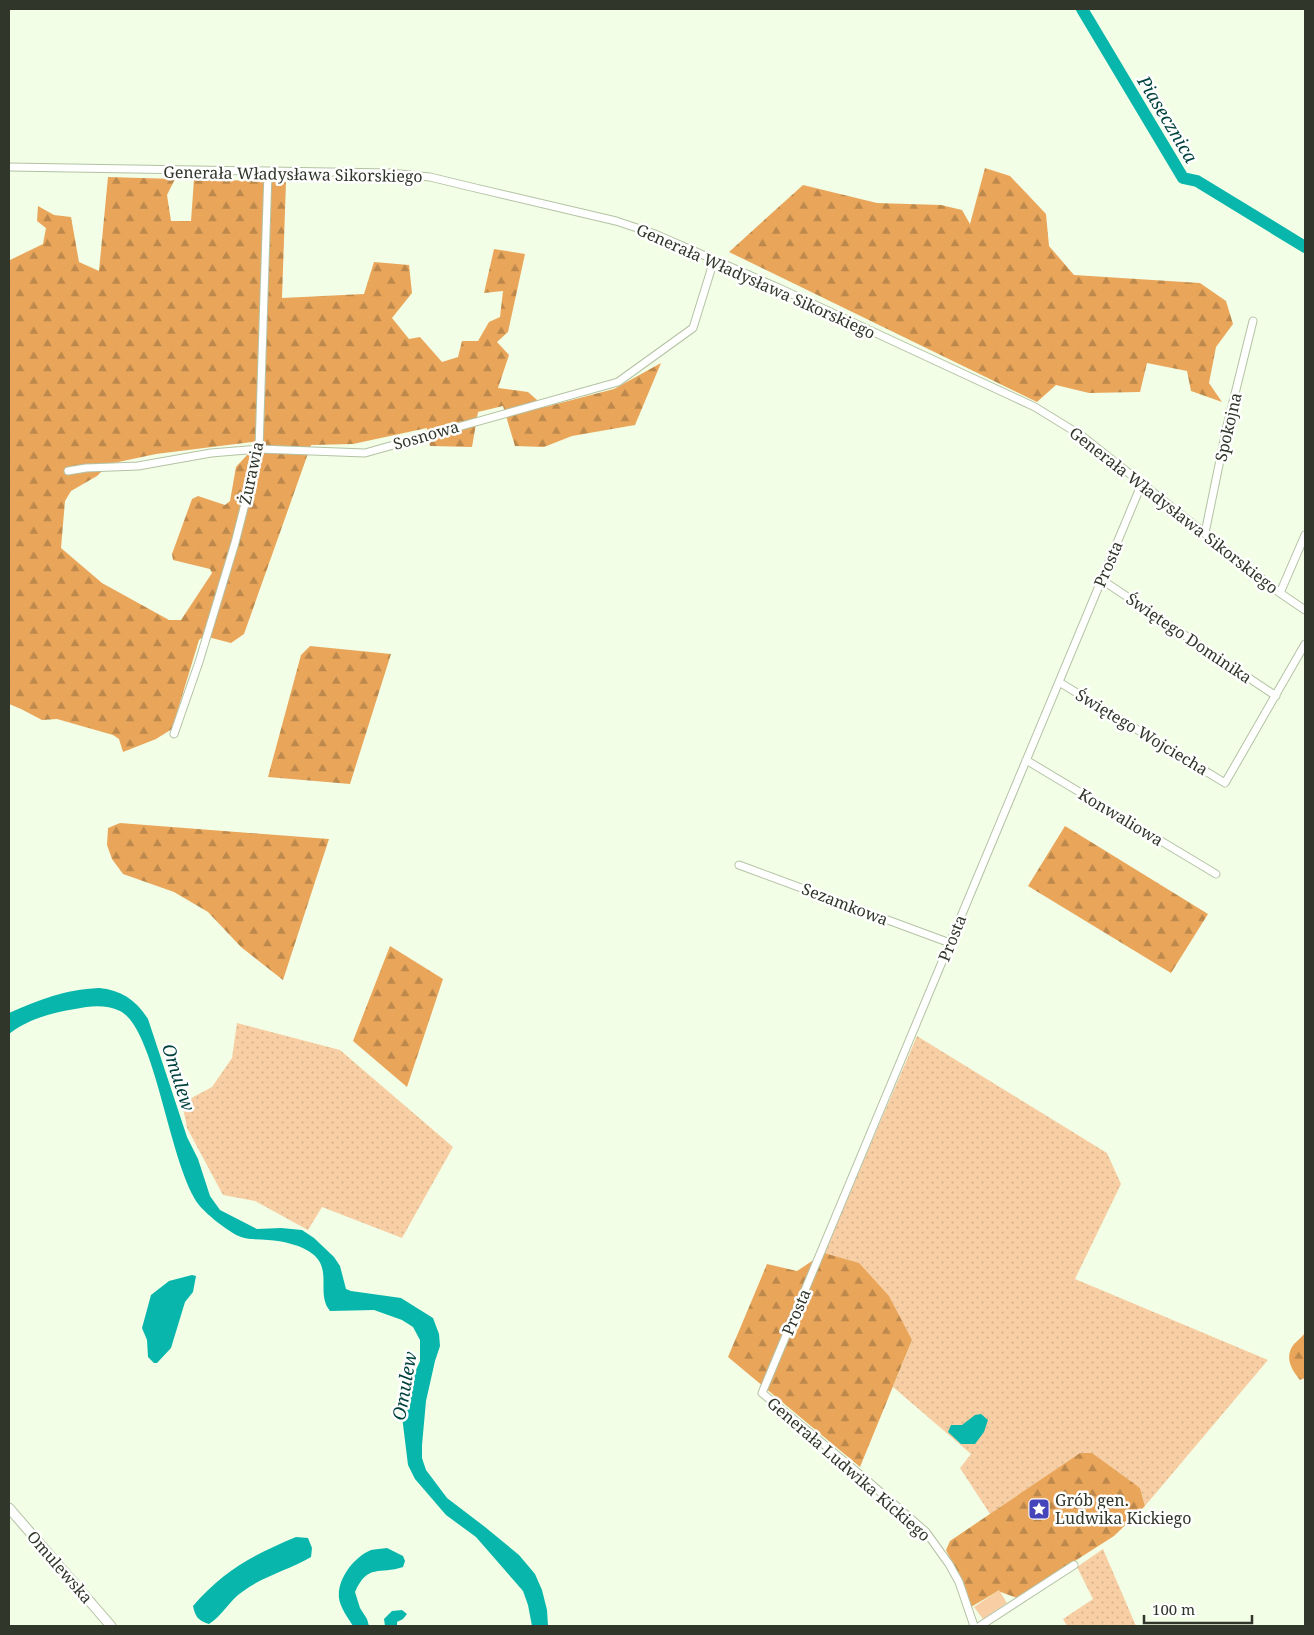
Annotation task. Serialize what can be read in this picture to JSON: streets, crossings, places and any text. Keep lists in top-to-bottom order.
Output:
{
  "streets": {
    "street": [
      "Generała Władysława Sikorskiego",
      "Spokojna",
      "Sosnowa",
      "Żurawia",
      "Prosta",
      "Świętego Dominika",
      "Świętego Wojciecha",
      "Konwaliowa",
      "Sezamkowa",
      "Generała Ludwika Kickiego",
      "Omulewska"
    ]
  },
  "crossings": [
    ["Generała Władysława Sikorskiego", "Spokojna"],
    ["Generała Władysława Sikorskiego", "Sosnowa"],
    ["Generała Władysława Sikorskiego", "Żurawia"],
    ["Generała Władysława Sikorskiego", "Prosta"],
    ["Sosnowa", "Żurawia"],
    ["Prosta", "Świętego Dominika"],
    ["Prosta", "Świętego Wojciecha"],
    ["Prosta", "Konwaliowa"],
    ["Prosta", "Sezamkowa"],
    ["Prosta", "Generała Ludwika Kickiego"],
    ["Świętego Dominika", "Świętego Wojciecha"]
  ],
  "water": ["Piasecznica", "Omulew"],
  "places": {
    "place": ["Grób gen. Ludwika Kickiego"]
  },
  "scale_bar": "100 m"
}
